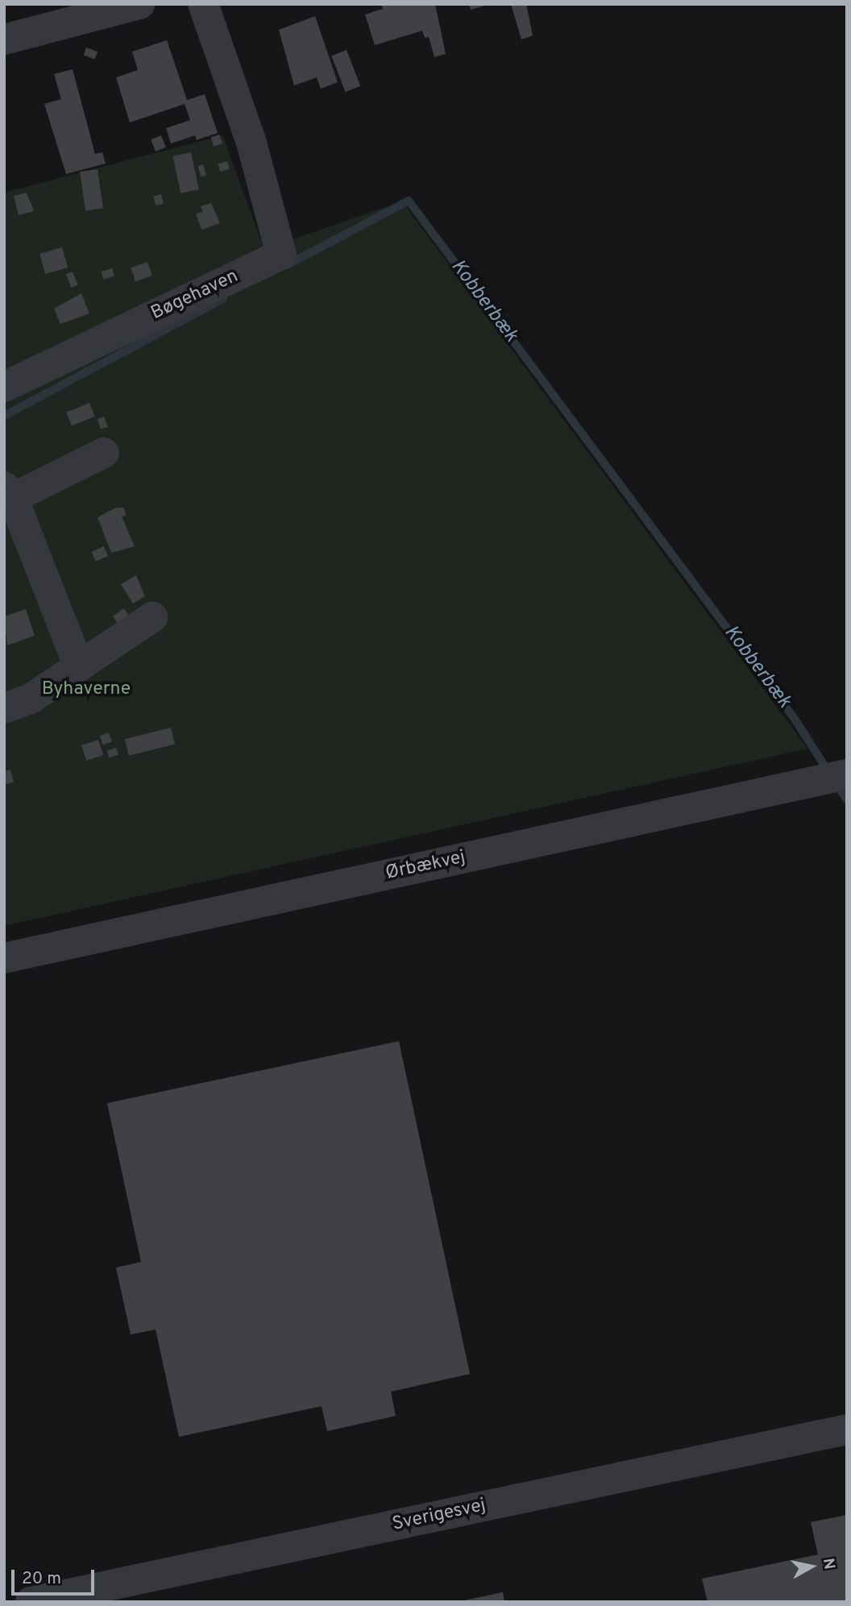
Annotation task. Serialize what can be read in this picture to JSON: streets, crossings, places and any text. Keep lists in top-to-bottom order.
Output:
{
  "streets": {
    "street": ["Bøgehaven", "Ørbækvej", "Sverigesvej"]
  },
  "water": ["Kobberbæk"],
  "parks": ["Byhaverne"],
  "scale_bar": "20 m",
  "north": "right"
}
